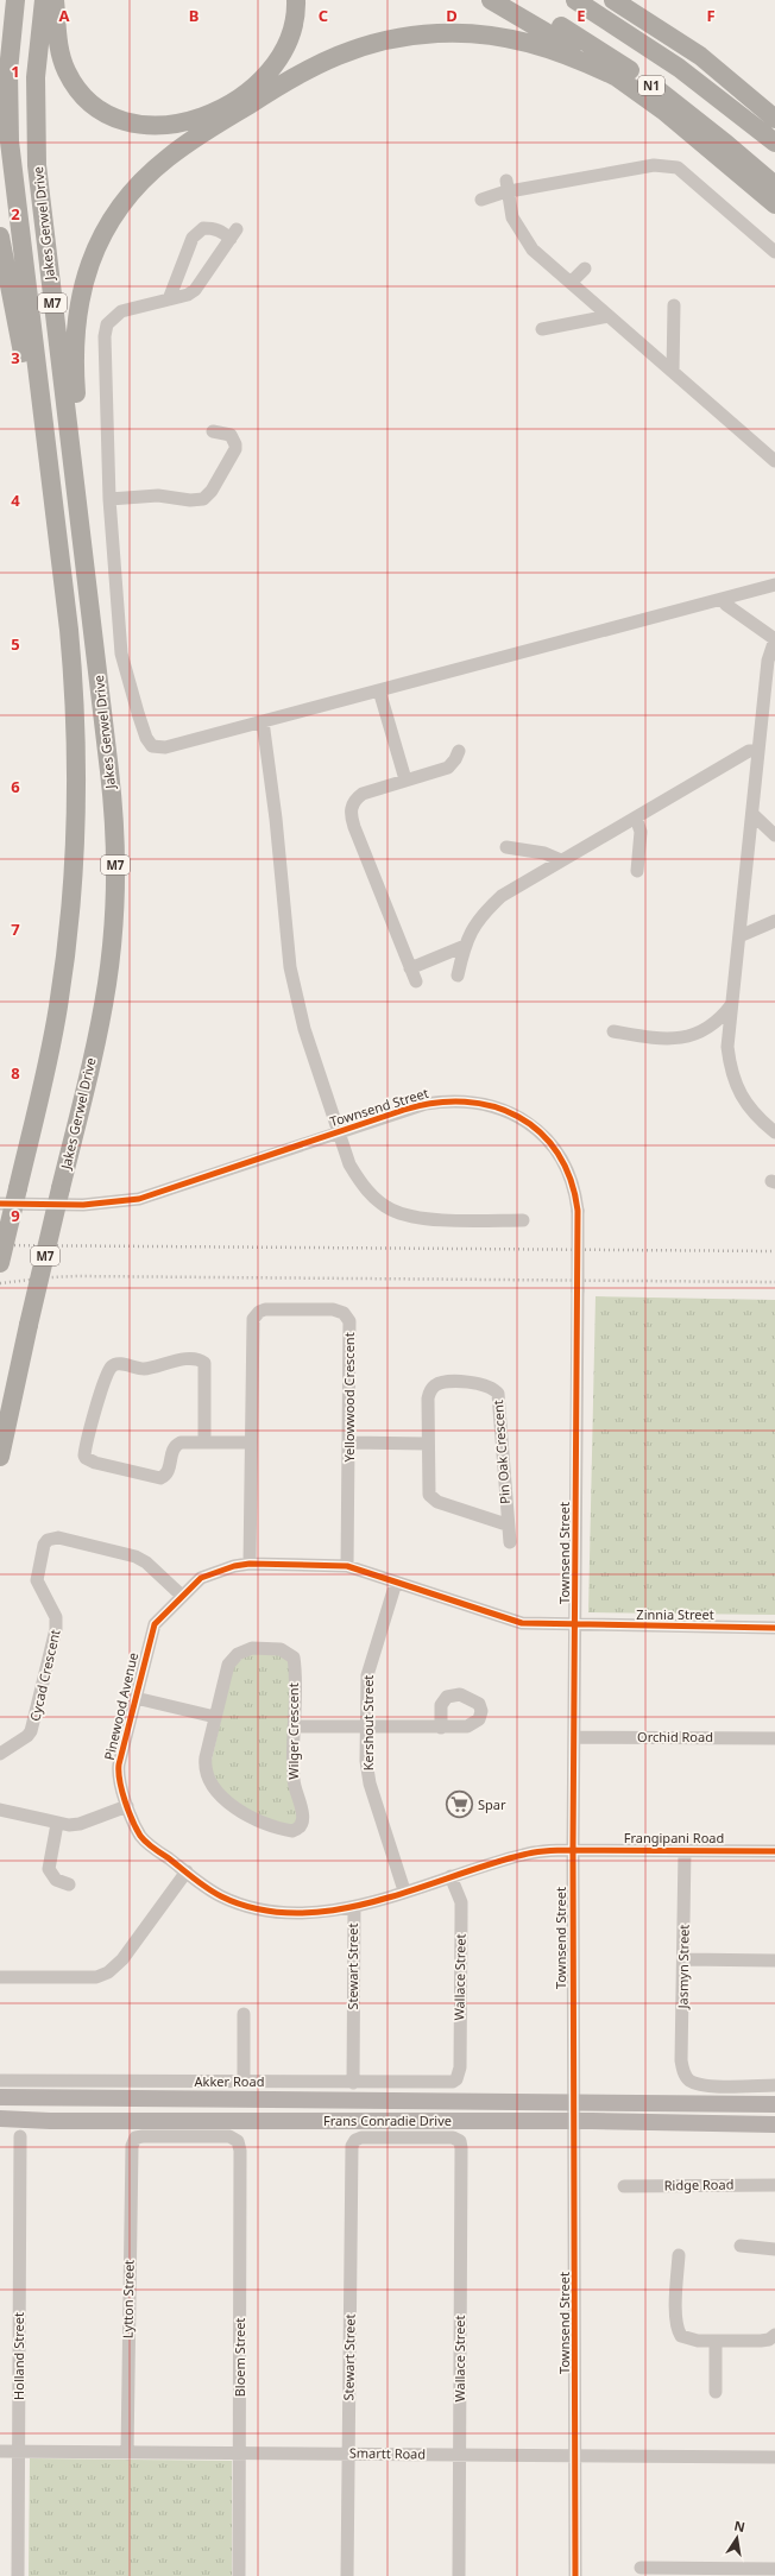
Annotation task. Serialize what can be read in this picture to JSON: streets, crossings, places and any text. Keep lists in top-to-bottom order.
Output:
{
  "streets": {
    "highway": ["N1", "Jakes Gerwel Drive", "M7"],
    "main road": ["Frans Conradie Drive"],
    "street": [
      "Townsend Street",
      "Yellowwood Crescent",
      "Pin Oak Crescent",
      "Zinnia Street",
      "Cycad Crescent",
      "Pinewood Avenue",
      "Kershout Street",
      "Wilger Crescent",
      "Orchid Road",
      "Frangipani Road",
      "Stewart Street",
      "Jasmyn Street",
      "Wallace Street",
      "Akker Road",
      "Ridge Road",
      "Lytton Street",
      "Holland Street",
      "Bloem Street",
      "Smartt Road"
    ]
  },
  "crossings": [
    ["Townsend Street", "Zinnia Street"],
    ["Townsend Street", "Pinewood Avenue"],
    ["Townsend Street", "Orchid Road"],
    ["Townsend Street", "Frangipani Road"],
    ["Townsend Street", "Frans Conradie Drive"],
    ["Townsend Street", "Smartt Road"],
    ["Yellowwood Crescent", "Pinewood Avenue"],
    ["Zinnia Street", "Pinewood Avenue"],
    ["Cycad Crescent", "Pinewood Avenue"],
    ["Pinewood Avenue", "Kershout Street"],
    ["Pinewood Avenue", "Frangipani Road"],
    ["Pinewood Avenue", "Stewart Street"],
    ["Pinewood Avenue", "Wallace Street"],
    ["Frangipani Road", "Jasmyn Street"],
    ["Stewart Street", "Wallace Street"],
    ["Stewart Street", "Akker Road"],
    ["Stewart Street", "Smartt Road"],
    ["Wallace Street", "Akker Road"],
    ["Wallace Street", "Smartt Road"],
    ["Lytton Street", "Bloem Street"],
    ["Lytton Street", "Smartt Road"],
    ["Holland Street", "Smartt Road"],
    ["Bloem Street", "Smartt Road"]
  ],
  "places": {
    "supermarket": ["Spar"]
  },
  "north": "top",
  "grid": {
    "columns": [
      "A",
      "B",
      "C",
      "D",
      "E",
      "F"
    ],
    "rows": [
      "1",
      "2",
      "3",
      "4",
      "5",
      "6",
      "7",
      "8",
      "9"
    ]
  }
}
